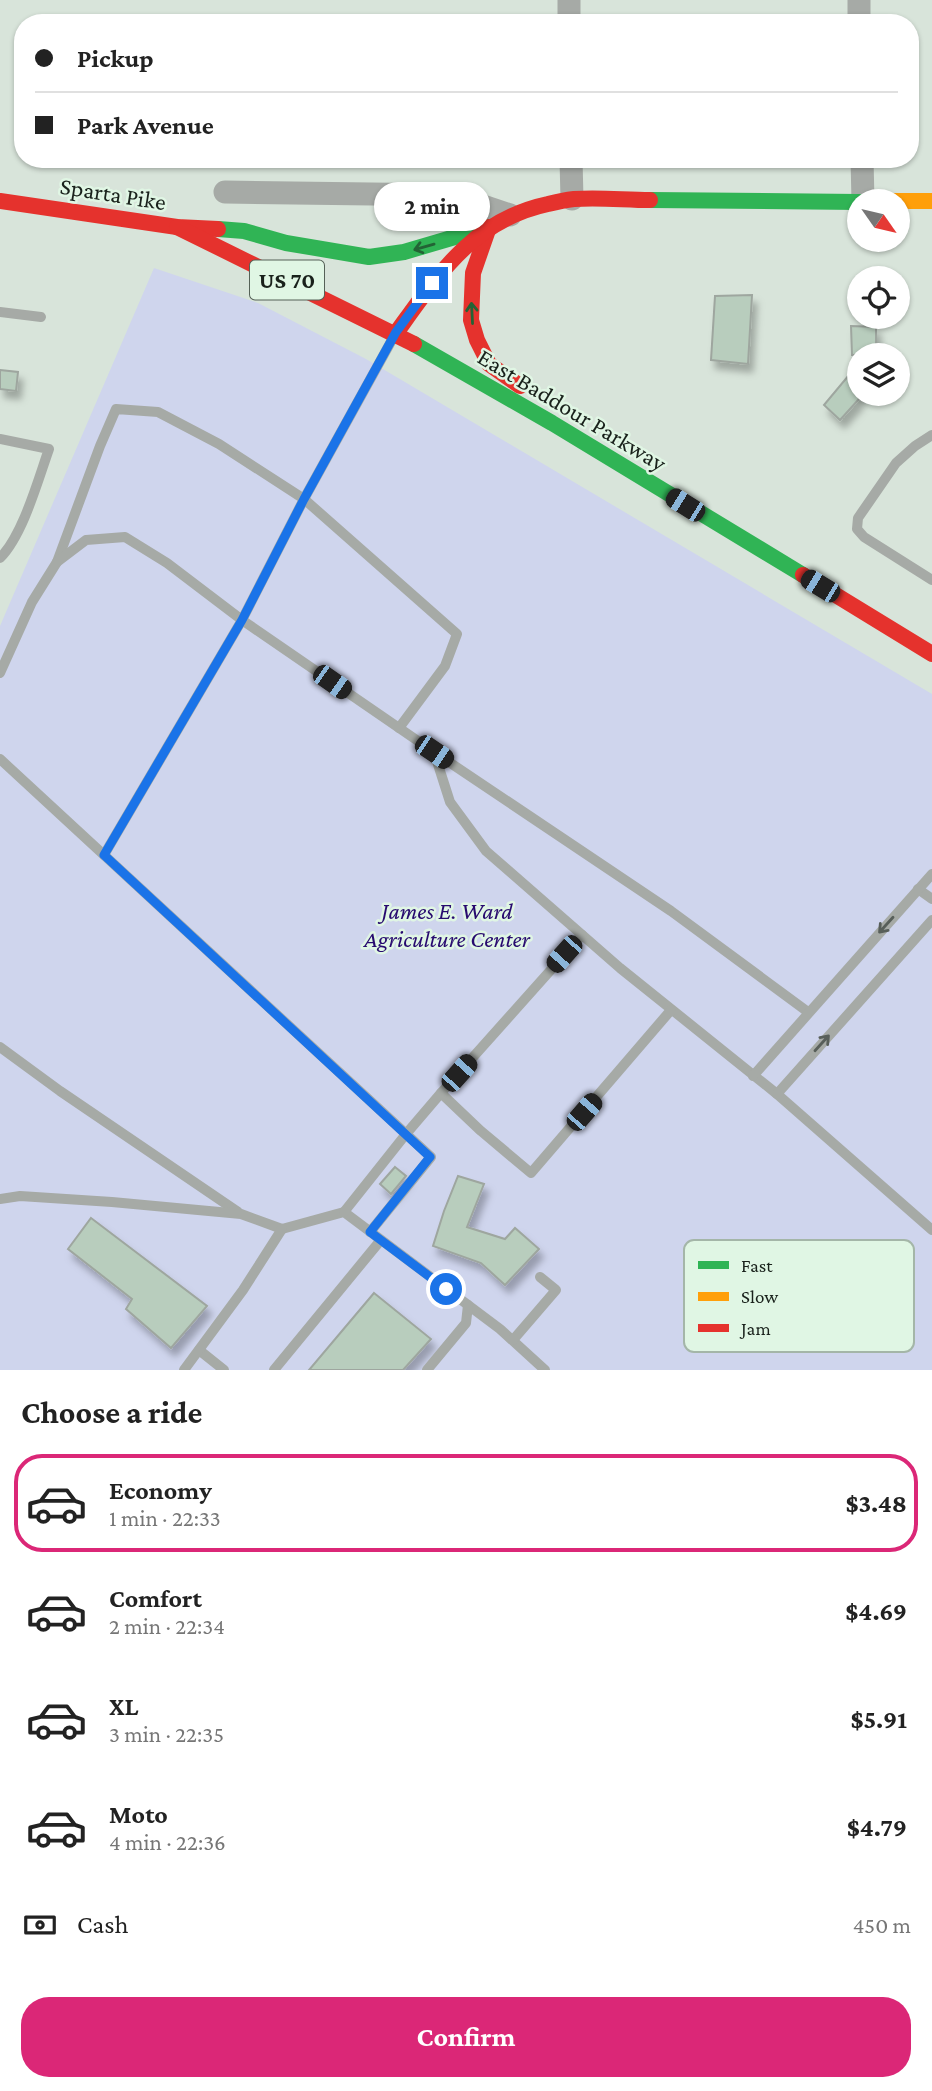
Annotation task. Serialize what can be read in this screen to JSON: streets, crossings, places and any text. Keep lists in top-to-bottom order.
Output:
{
  "streets": {
    "main road": ["Sparta Pike", "US 70", "East Baddour Parkway"]
  },
  "crossings": [
    ["Sparta Pike", "East Baddour Parkway"]
  ],
  "parks": ["James E. Ward Agriculture Center"],
  "legend": ["Fast", "Slow", "Jam"],
  "north": "bottom right",
  "page": {
    "banner": ["Pickup", "Park Avenue"],
    "bubble": "2 min",
    "heading": "Choose a ride",
    "list": [
      {
        "name": "Economy",
        "note": "1 min · 22:33",
        "value": "$3.48"
      },
      {
        "name": "Comfort",
        "note": "2 min · 22:34",
        "value": "$4.69"
      },
      {
        "name": "XL",
        "note": "3 min · 22:35",
        "value": "$5.91"
      },
      {
        "name": "Moto",
        "note": "4 min · 22:36",
        "value": "$4.79"
      }
    ],
    "pay": ["Cash", "450 m"],
    "buttons": "Confirm"
  }
}
